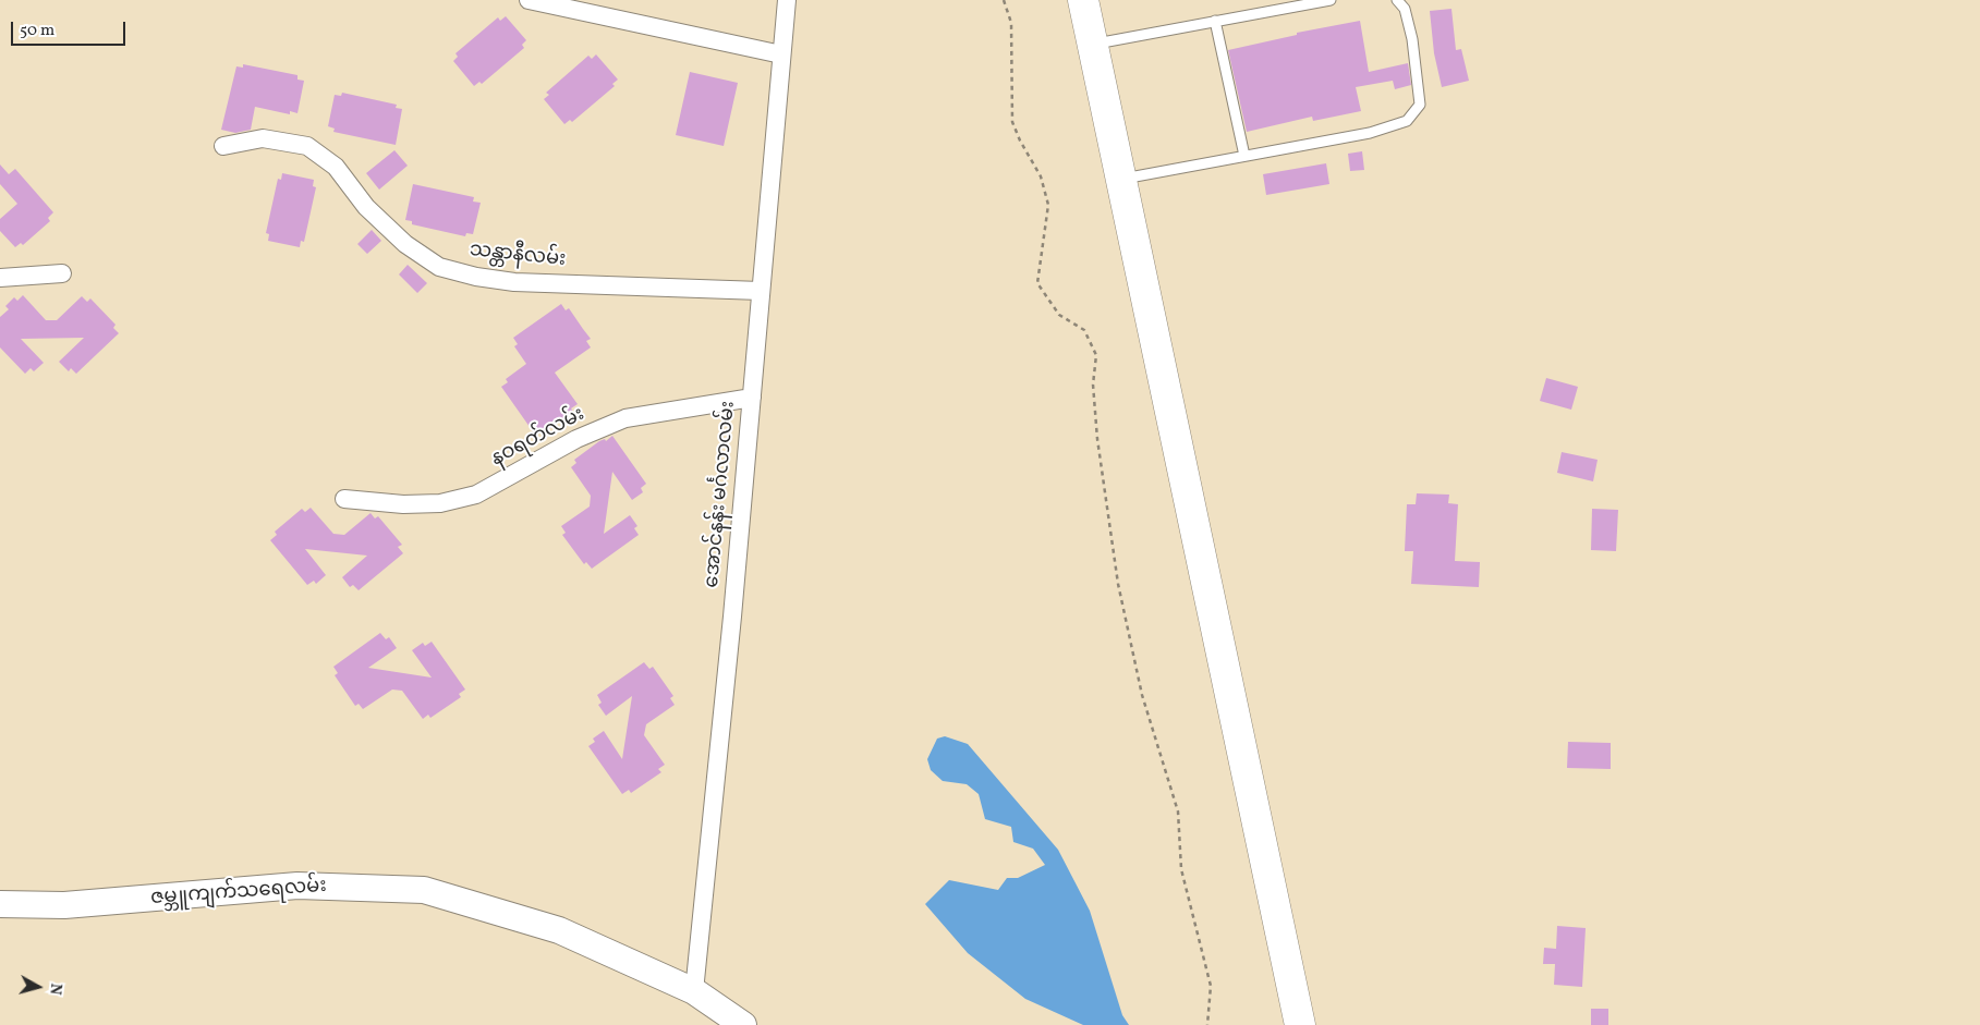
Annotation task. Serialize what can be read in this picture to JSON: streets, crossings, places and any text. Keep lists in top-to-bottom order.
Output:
{
  "streets": {
    "main road": ["ဇမ္ဘူကျက်သရေလမ်း"],
    "street": ["သန္တာနီလမ်း", "နဝရတ်လမ်း", "အောင်နန်း မင်္ဂလာလမ်း"]
  },
  "crossings": [
    ["သန္တာနီလမ်း", "အောင်နန်း မင်္ဂလာလမ်း"],
    ["နဝရတ်လမ်း", "အောင်နန်း မင်္ဂလာလမ်း"],
    ["အောင်နန်း မင်္ဂလာလမ်း", "ဇမ္ဘူကျက်သရေလမ်း"]
  ],
  "scale_bar": "50 m",
  "north": "right"
}
